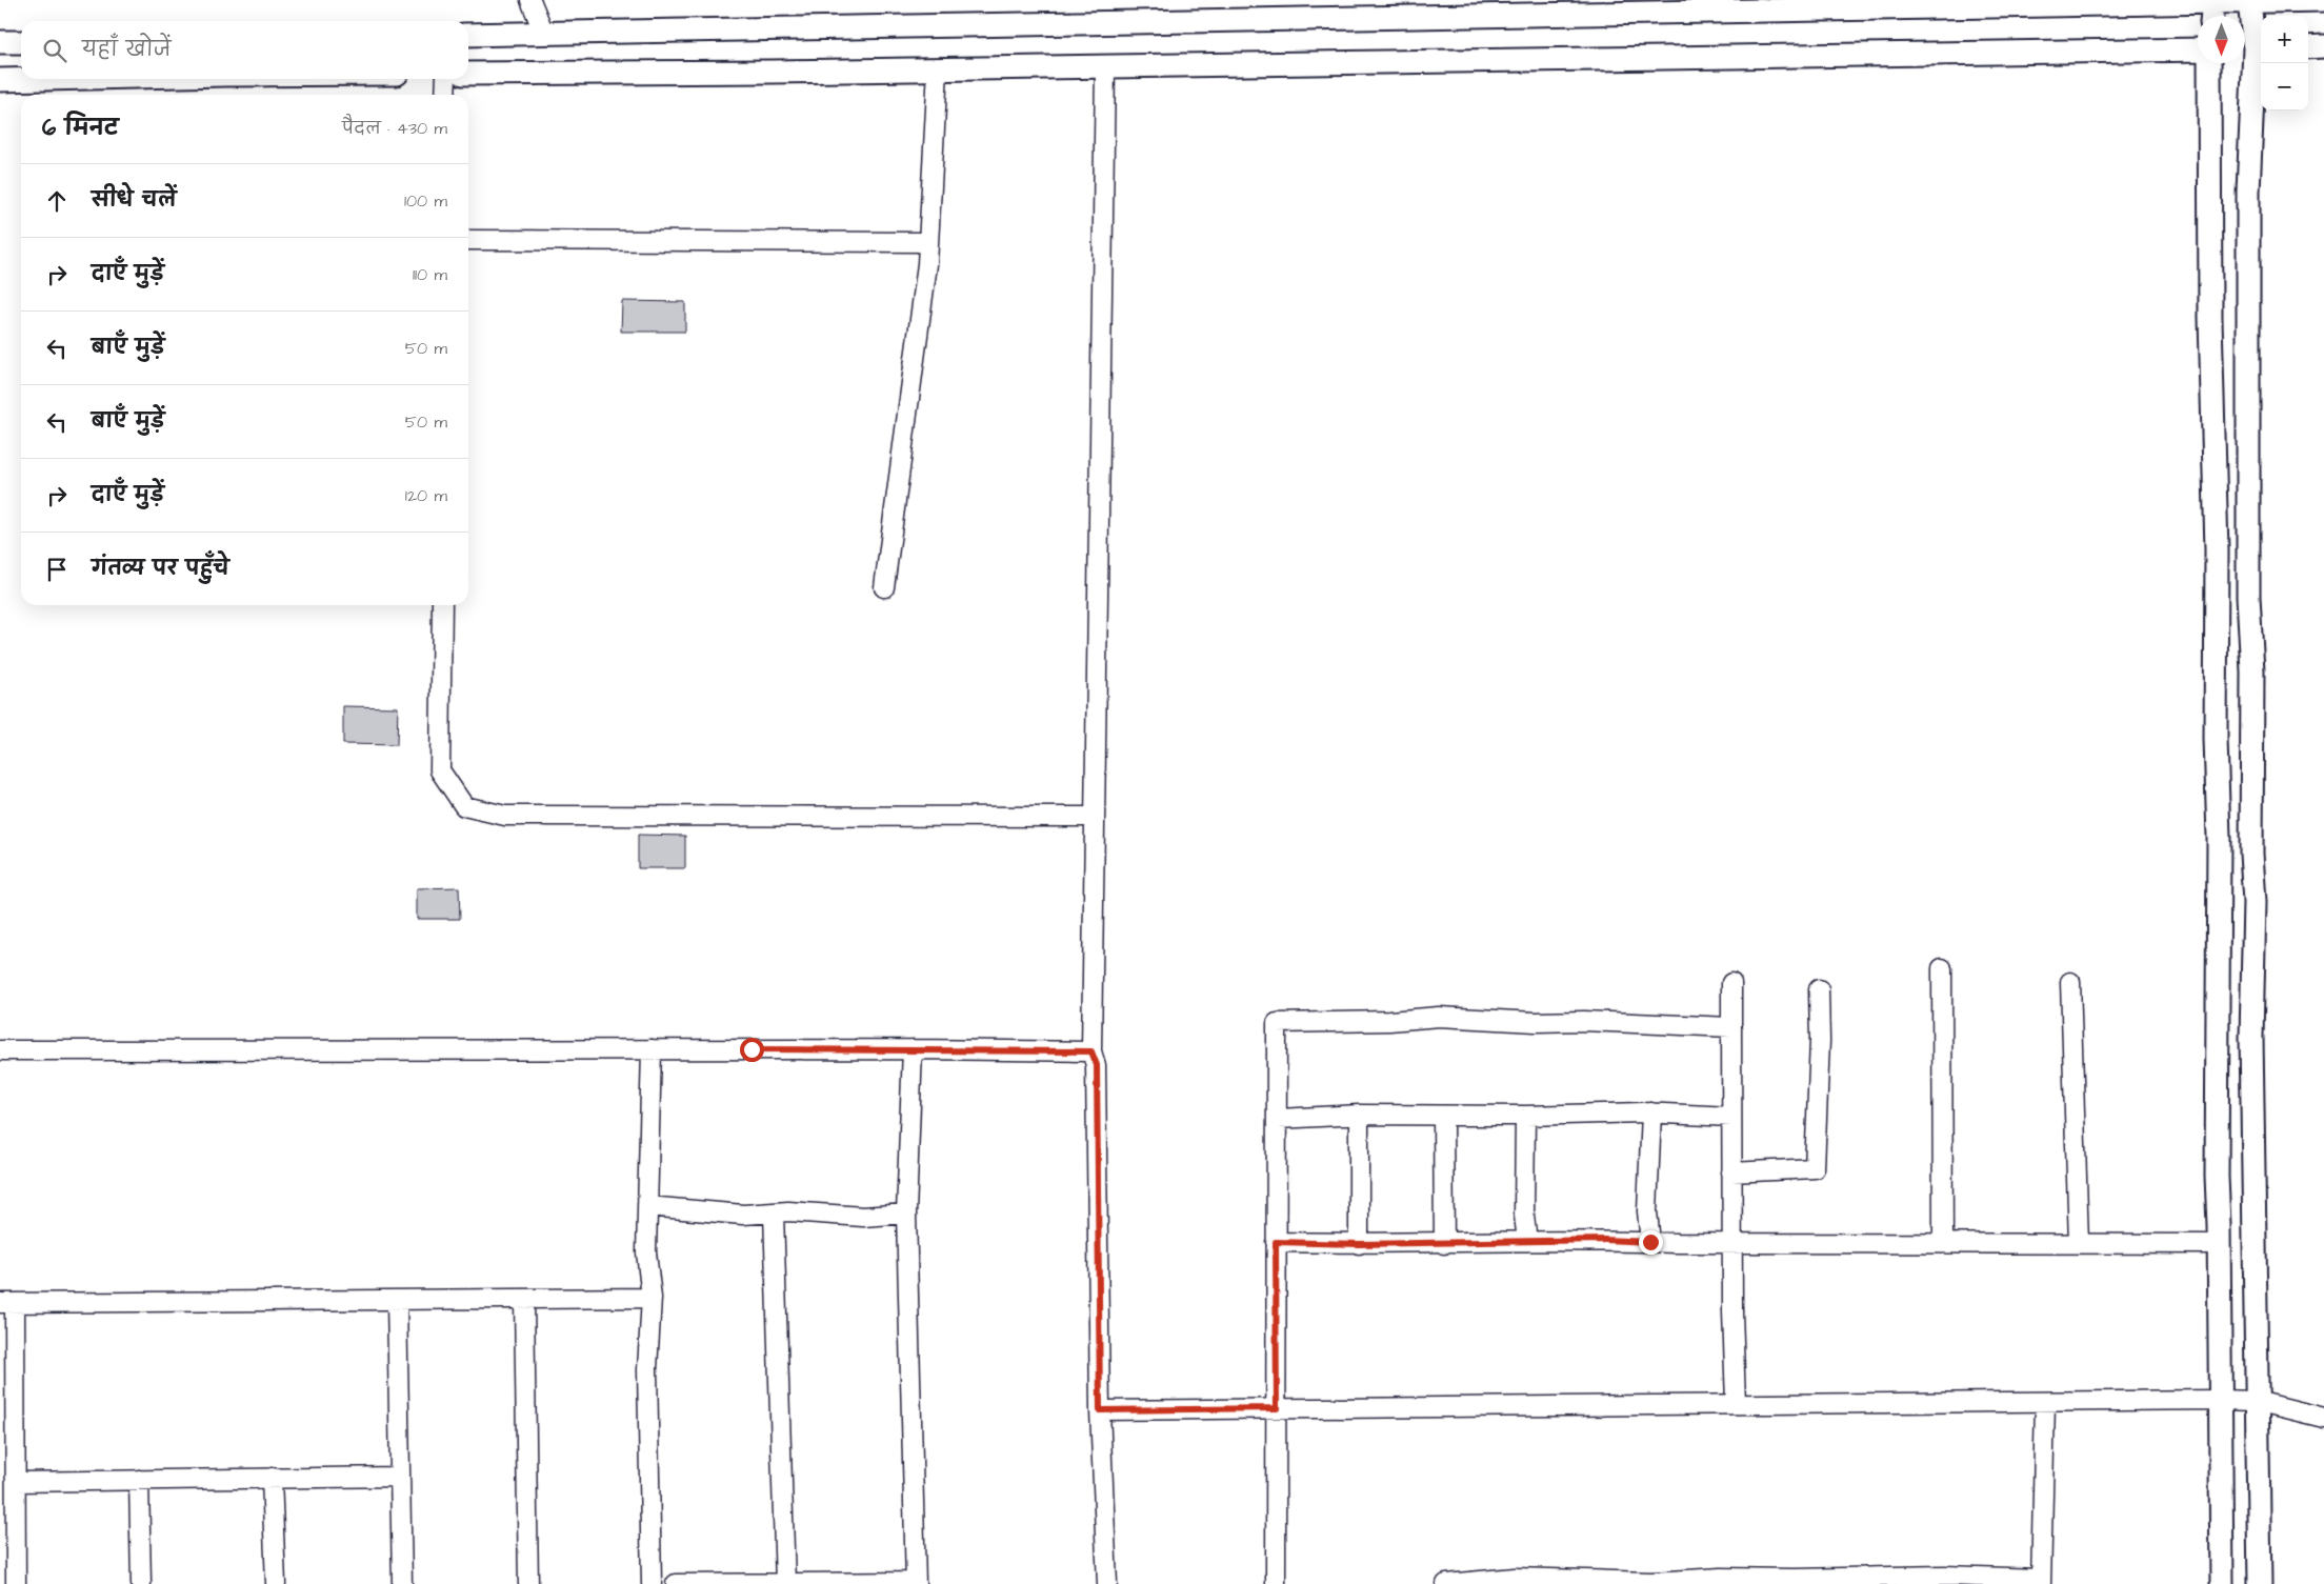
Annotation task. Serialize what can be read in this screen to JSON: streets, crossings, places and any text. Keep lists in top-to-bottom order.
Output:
{
  "north": "bottom",
  "page": {
    "map_buttons": ["+", "−"],
    "search": "यहाँ खोजें",
    "heading": ["6 मिनट", "पैदल · 430 m"],
    "list": [
      ["सीधे चलें", "100 m"],
      ["दाएँ मुड़ें", "110 m"],
      ["बाएँ मुड़ें", "50 m"],
      ["बाएँ मुड़ें", "50 m"],
      ["दाएँ मुड़ें", "120 m"],
      "गंतव्य पर पहुँचे"
    ]
  }
}
